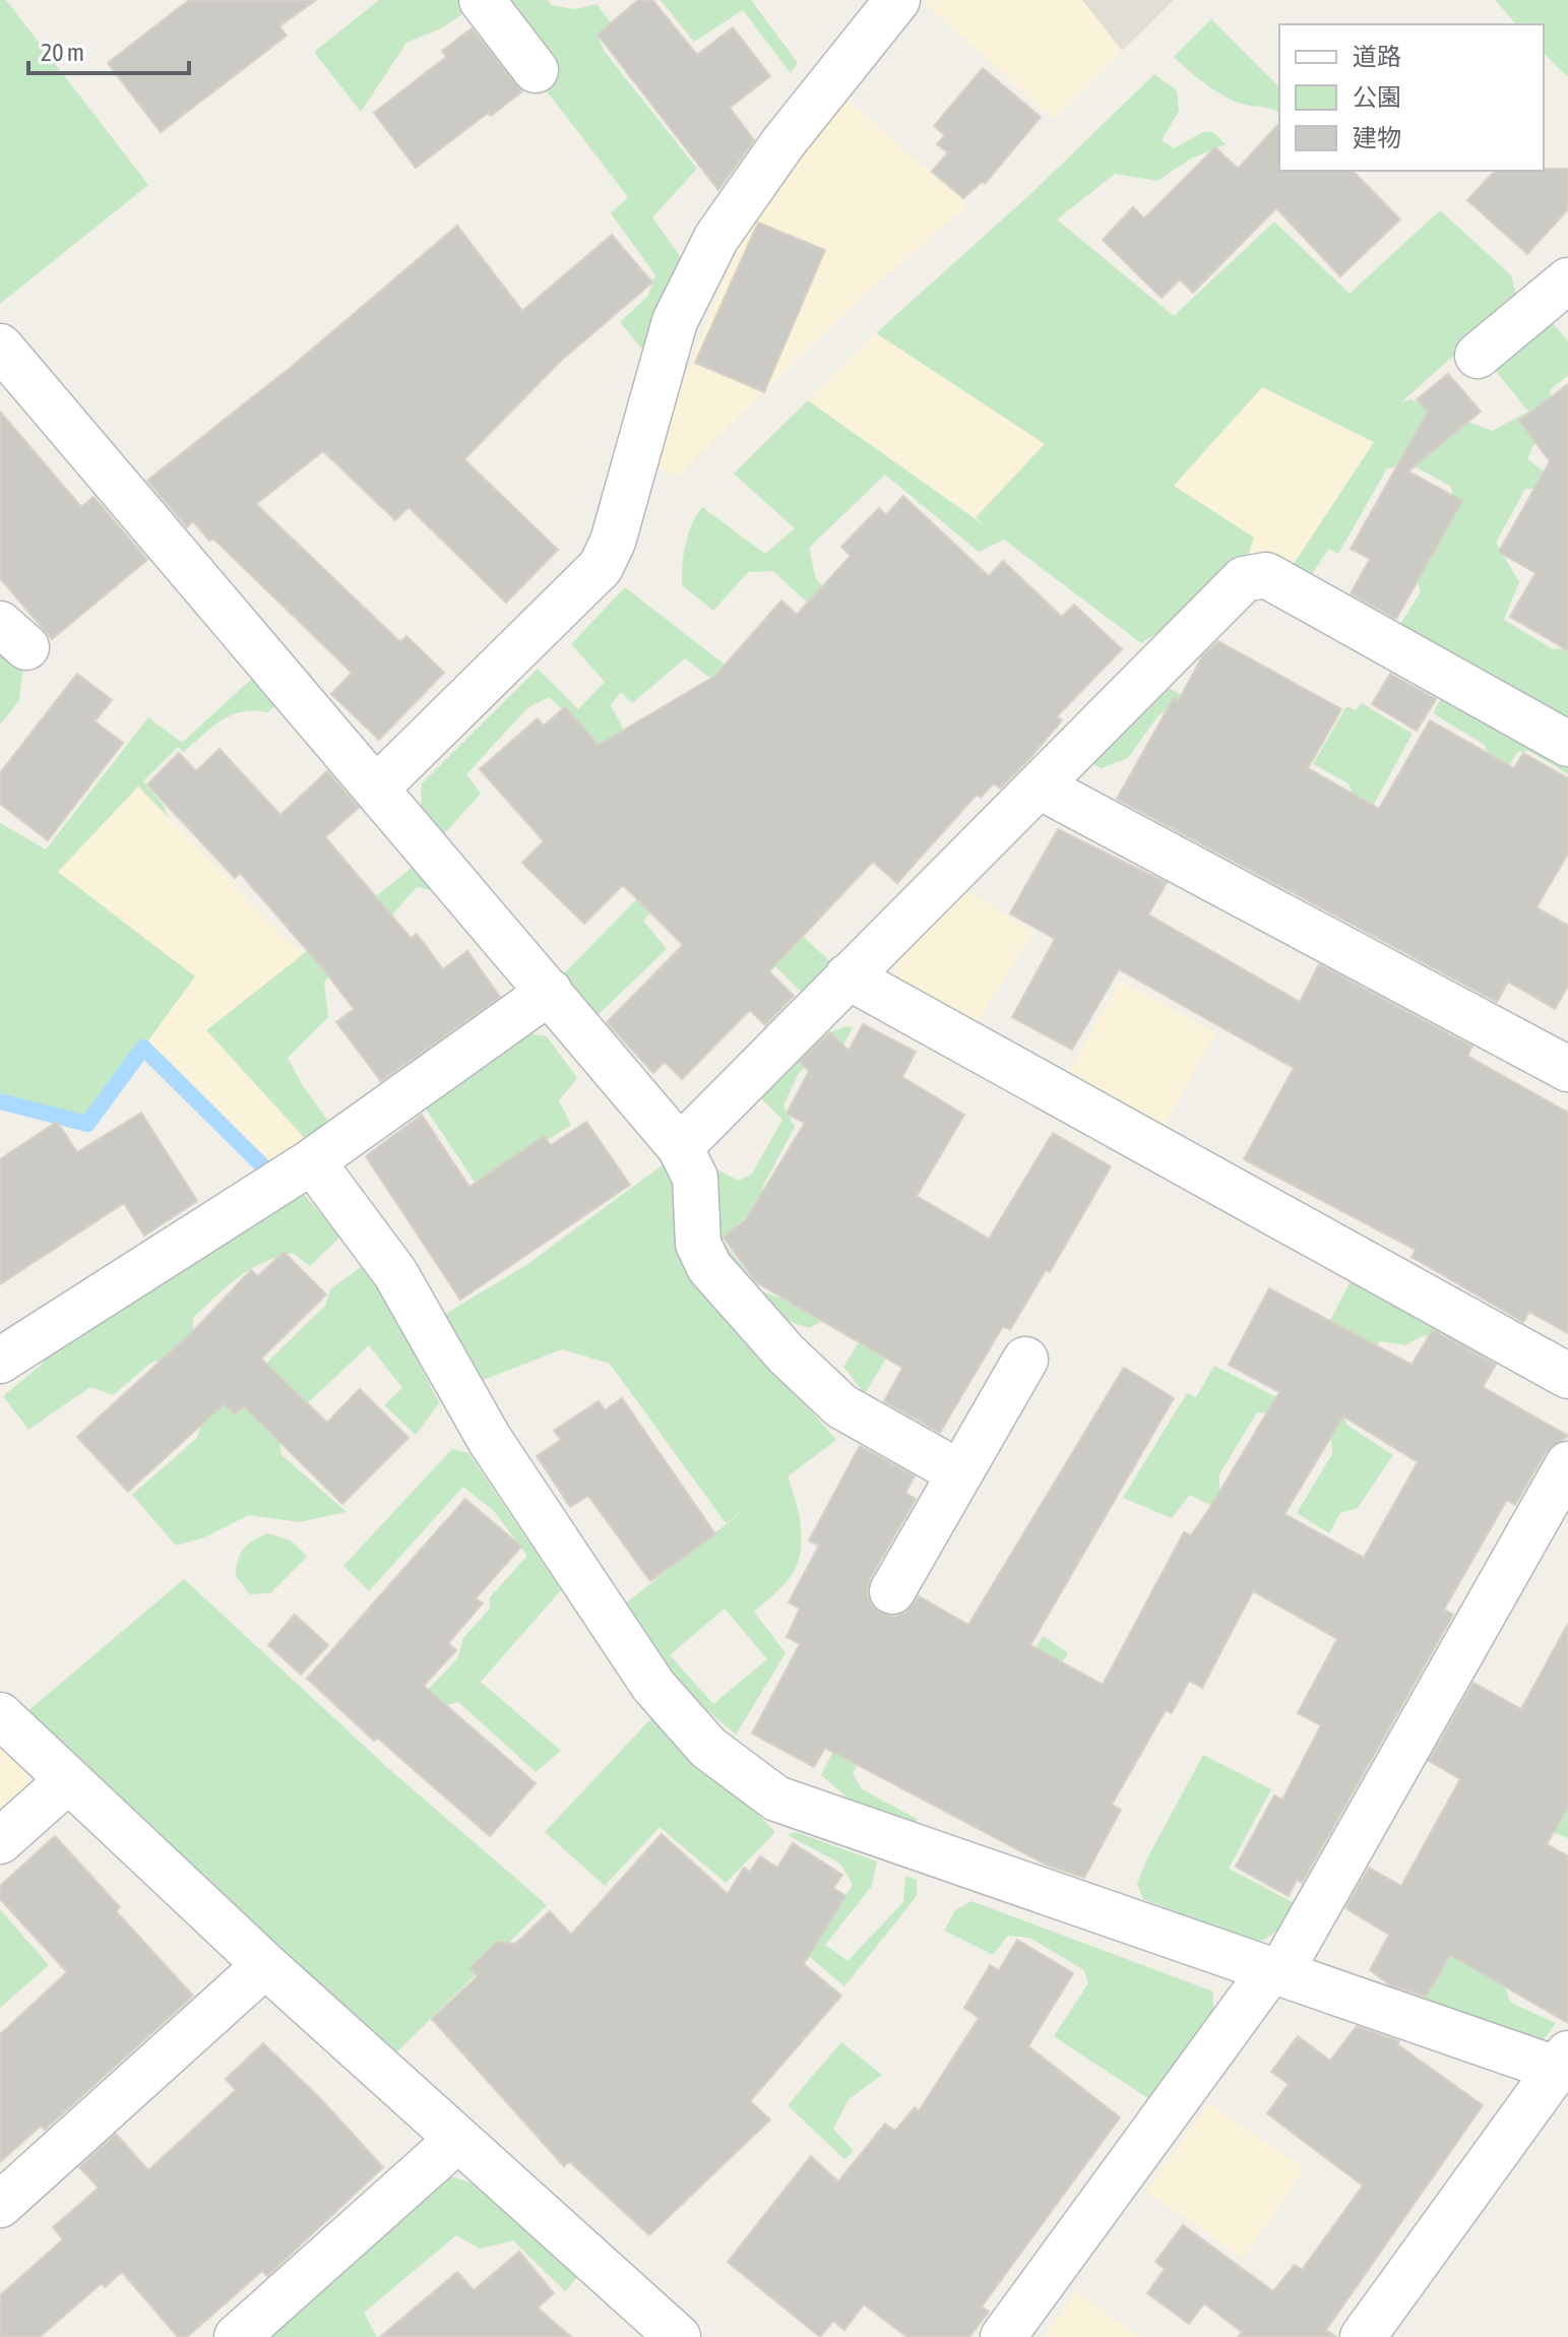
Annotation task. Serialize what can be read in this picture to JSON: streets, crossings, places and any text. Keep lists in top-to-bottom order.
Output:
{
  "legend": ["道路", "公園", "建物"],
  "scale_bar": "20 m"
}
